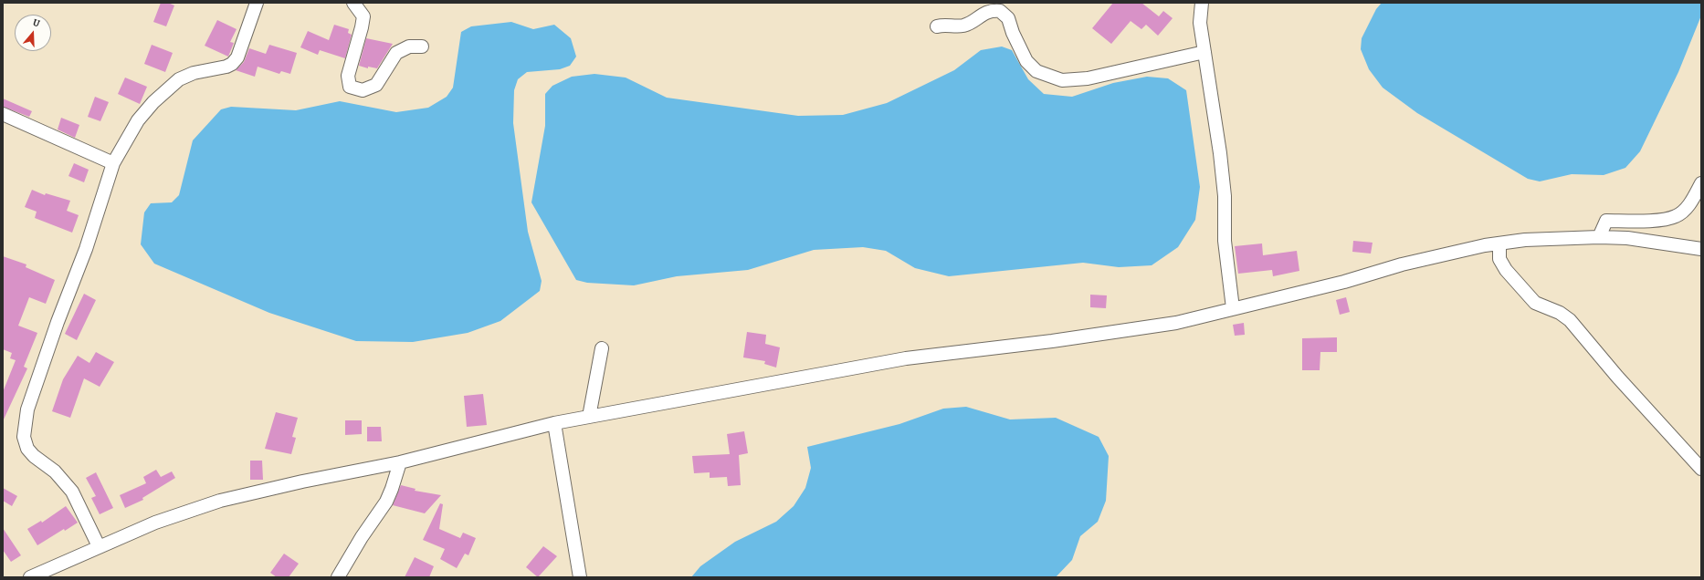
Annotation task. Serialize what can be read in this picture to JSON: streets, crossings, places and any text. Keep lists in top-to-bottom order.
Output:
{
  "north": "top"
}
